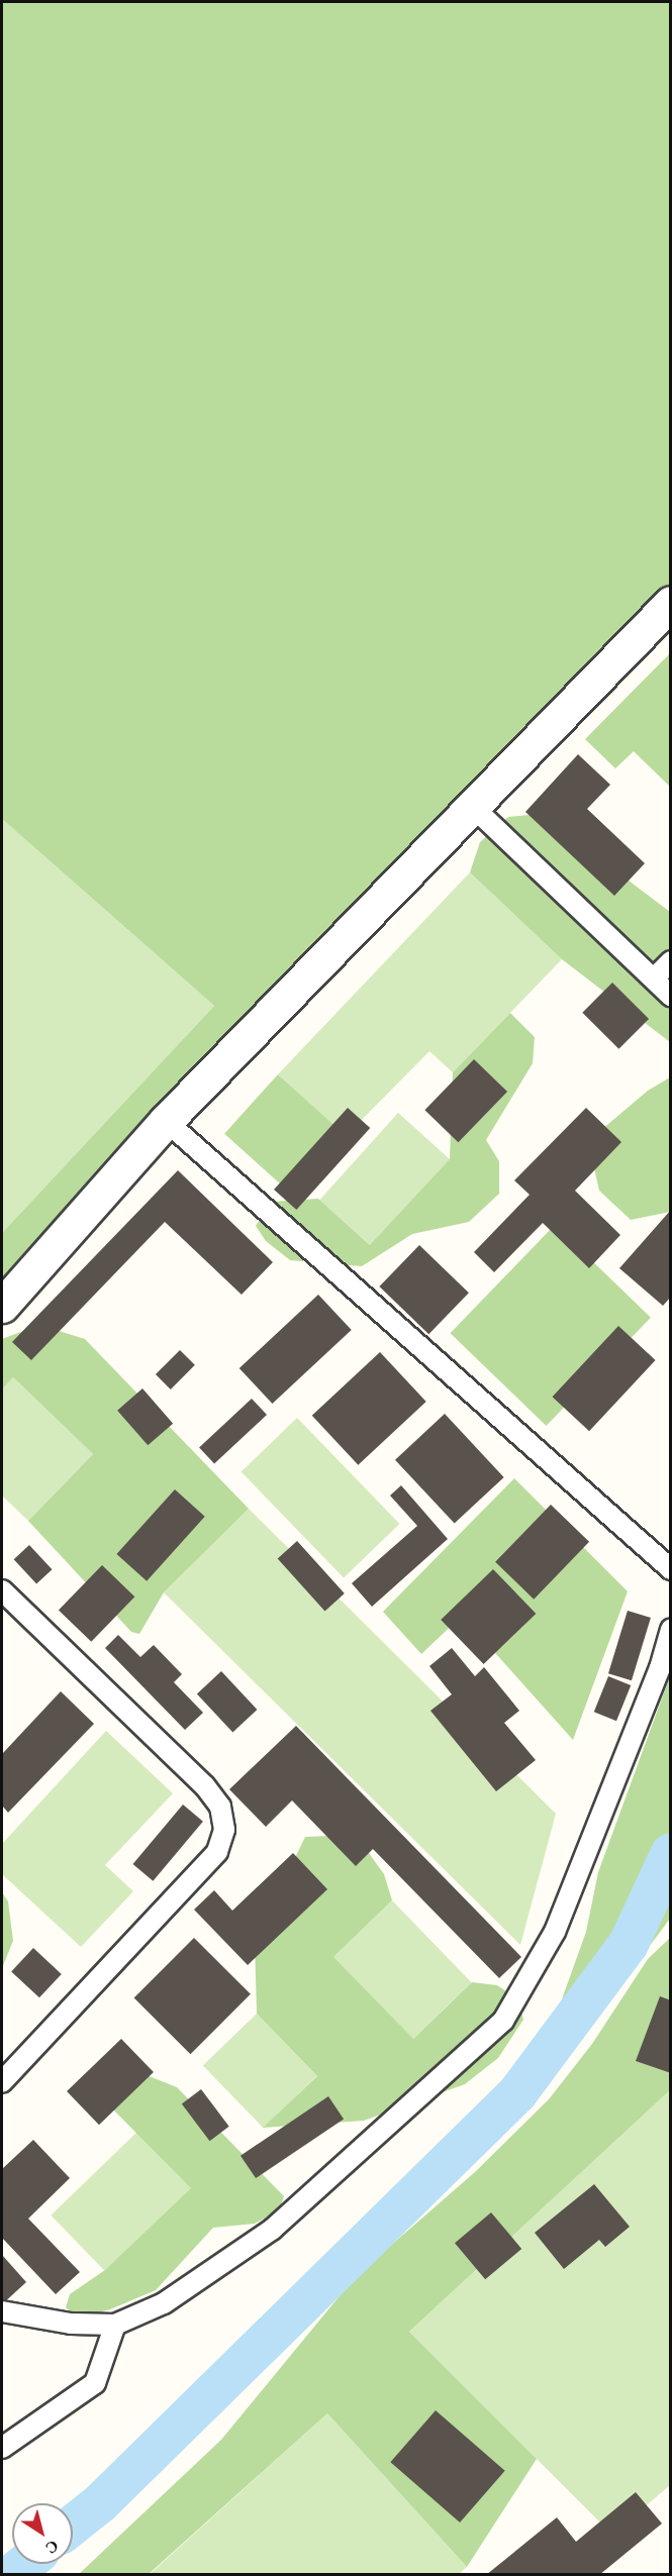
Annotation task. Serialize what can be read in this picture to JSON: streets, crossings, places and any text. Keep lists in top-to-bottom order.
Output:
{
  "north": "bottom right"
}
